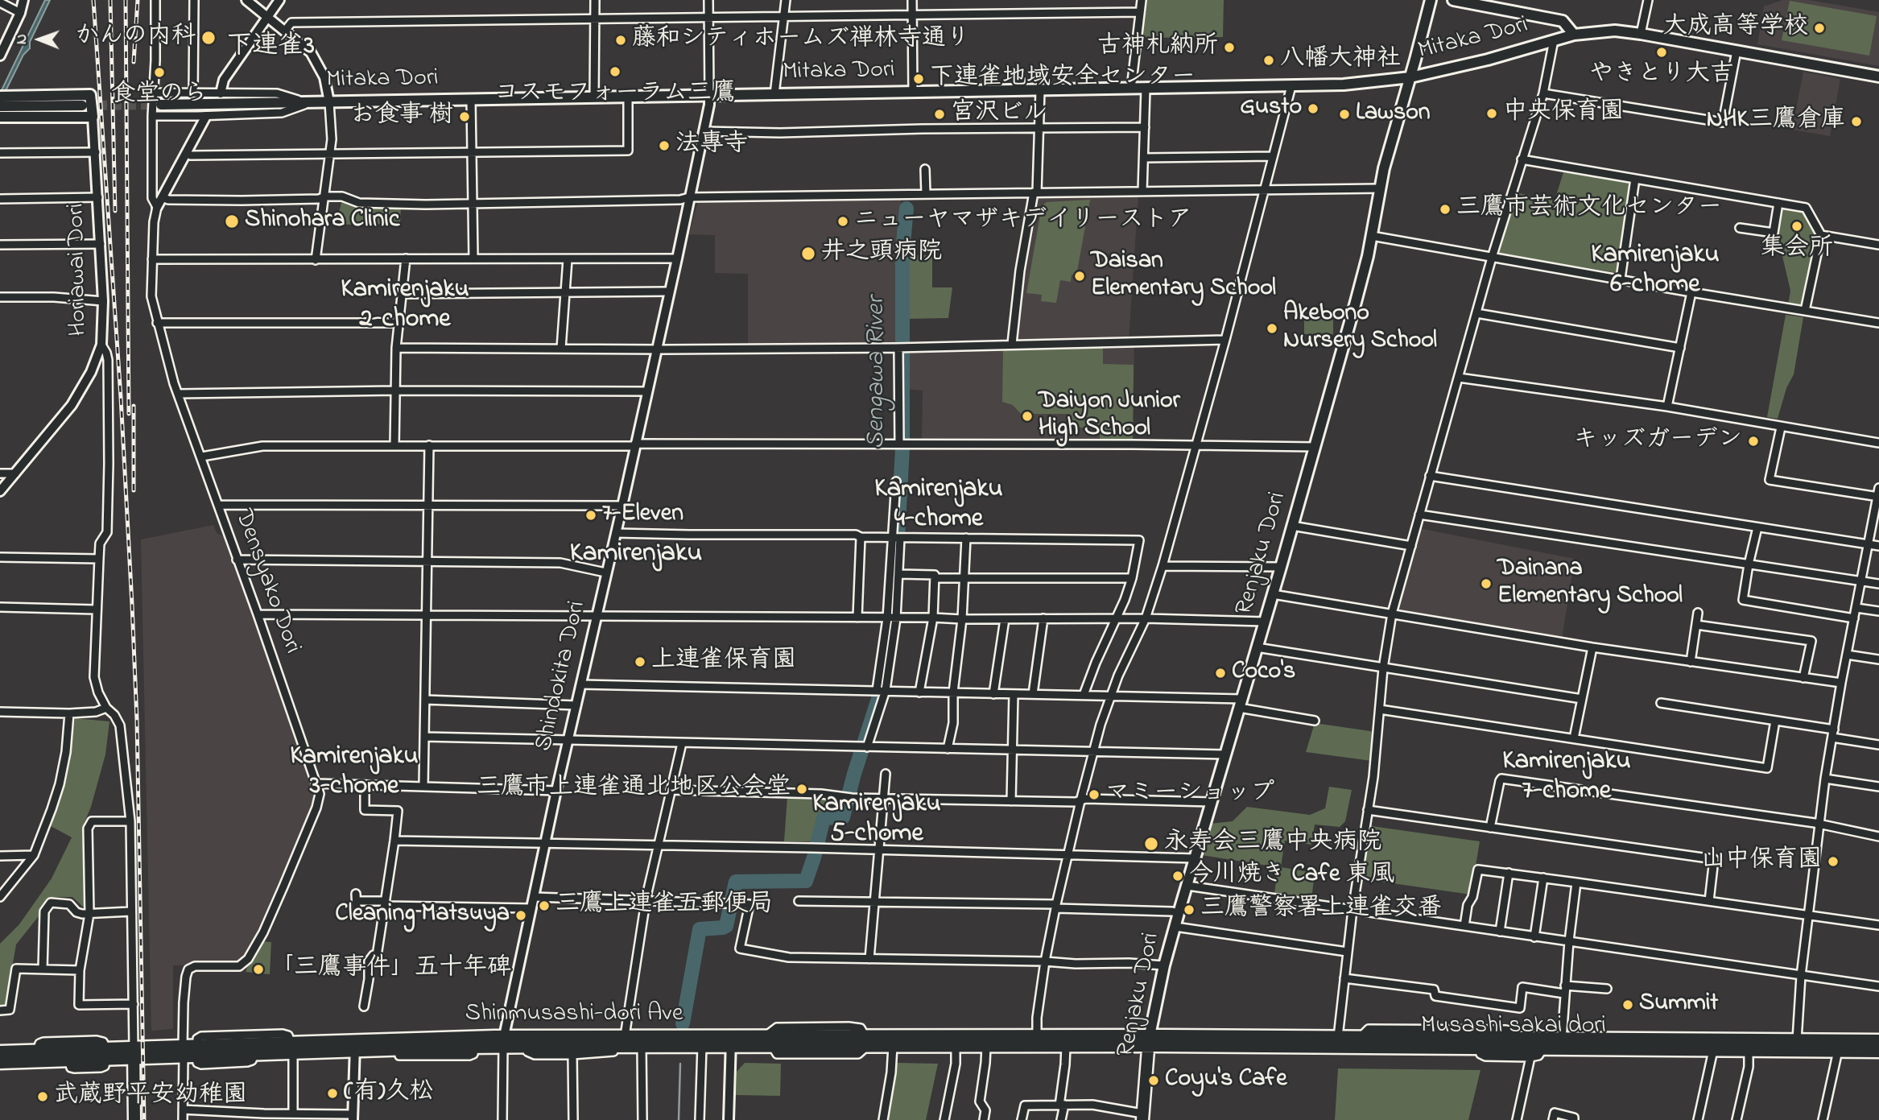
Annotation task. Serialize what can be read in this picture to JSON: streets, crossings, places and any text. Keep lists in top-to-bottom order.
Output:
{
  "streets": {
    "main road": [
      "Mitaka Dori",
      "Renjaku Dori",
      "Shinmusashi-dori Ave",
      "Musashi sakai dori"
    ],
    "street": ["Horiawai Dori", "Densyako Dori", "Shindokita Dori"]
  },
  "crossings": [
    ["Mitaka Dori", "Renjaku Dori"],
    ["Mitaka Dori", "Shindokita Dori"],
    ["Renjaku Dori", "Shinmusashi-dori Ave"],
    ["Renjaku Dori", "Musashi sakai dori"],
    ["Densyako Dori", "Shinmusashi-dori Ave"],
    ["Shindokita Dori", "Shinmusashi-dori Ave"],
    ["Shinmusashi-dori Ave", "Musashi sakai dori"]
  ],
  "districts": [
    "下連雀3",
    "Kamirenjaku 6-chome",
    "Kamirenjaku 2-chome",
    "Kamirenjaku 4-chome",
    "Kamirenjaku",
    "Kamirenjaku 3-chome",
    "Kamirenjaku 7-chome",
    "Kamirenjaku 5-chome"
  ],
  "water": ["Sengawa River"],
  "places": [
    "大成高等学校",
    "かんの内科",
    "藤和シティホームズ禅林寺通り",
    "古神札納所",
    "やきとり大吉",
    "八幡大神社",
    "コスモフォーラム三鷹",
    "食堂のら",
    "下連雀地域安全センター",
    "Gusto",
    "中央保育園",
    "宮沢ビル",
    "Lawson",
    "お食事 樹",
    "NHK三鷹倉庫",
    "法專寺",
    "三鷹市芸術文化センター",
    "Shinohara Clinic",
    "ニューヤマザキデイリーストア",
    "集会所",
    "井之頭病院",
    "Daisan Elementary School",
    "Akebono Nursery School",
    "Daiyon Junior High School",
    "キッズガーデン",
    "7-Eleven",
    "Dainana Elementary School",
    "上連雀保育園",
    "Coco's",
    "三鷹市上連雀通北地区公会堂",
    "マミーショップ",
    "永寿会三鷹中央病院",
    "山中保育園",
    "今川焼き Cafe 東風",
    "三鷹上連雀五郵便局",
    "三鷹警察署上連雀交番",
    "Cleaning Matsuya",
    "「三鷹事件」五十年碑",
    "Summit",
    "Coyu's Cafe",
    "(有)久松",
    "武蔵野平安幼稚園"
  ],
  "north": "left"
}
